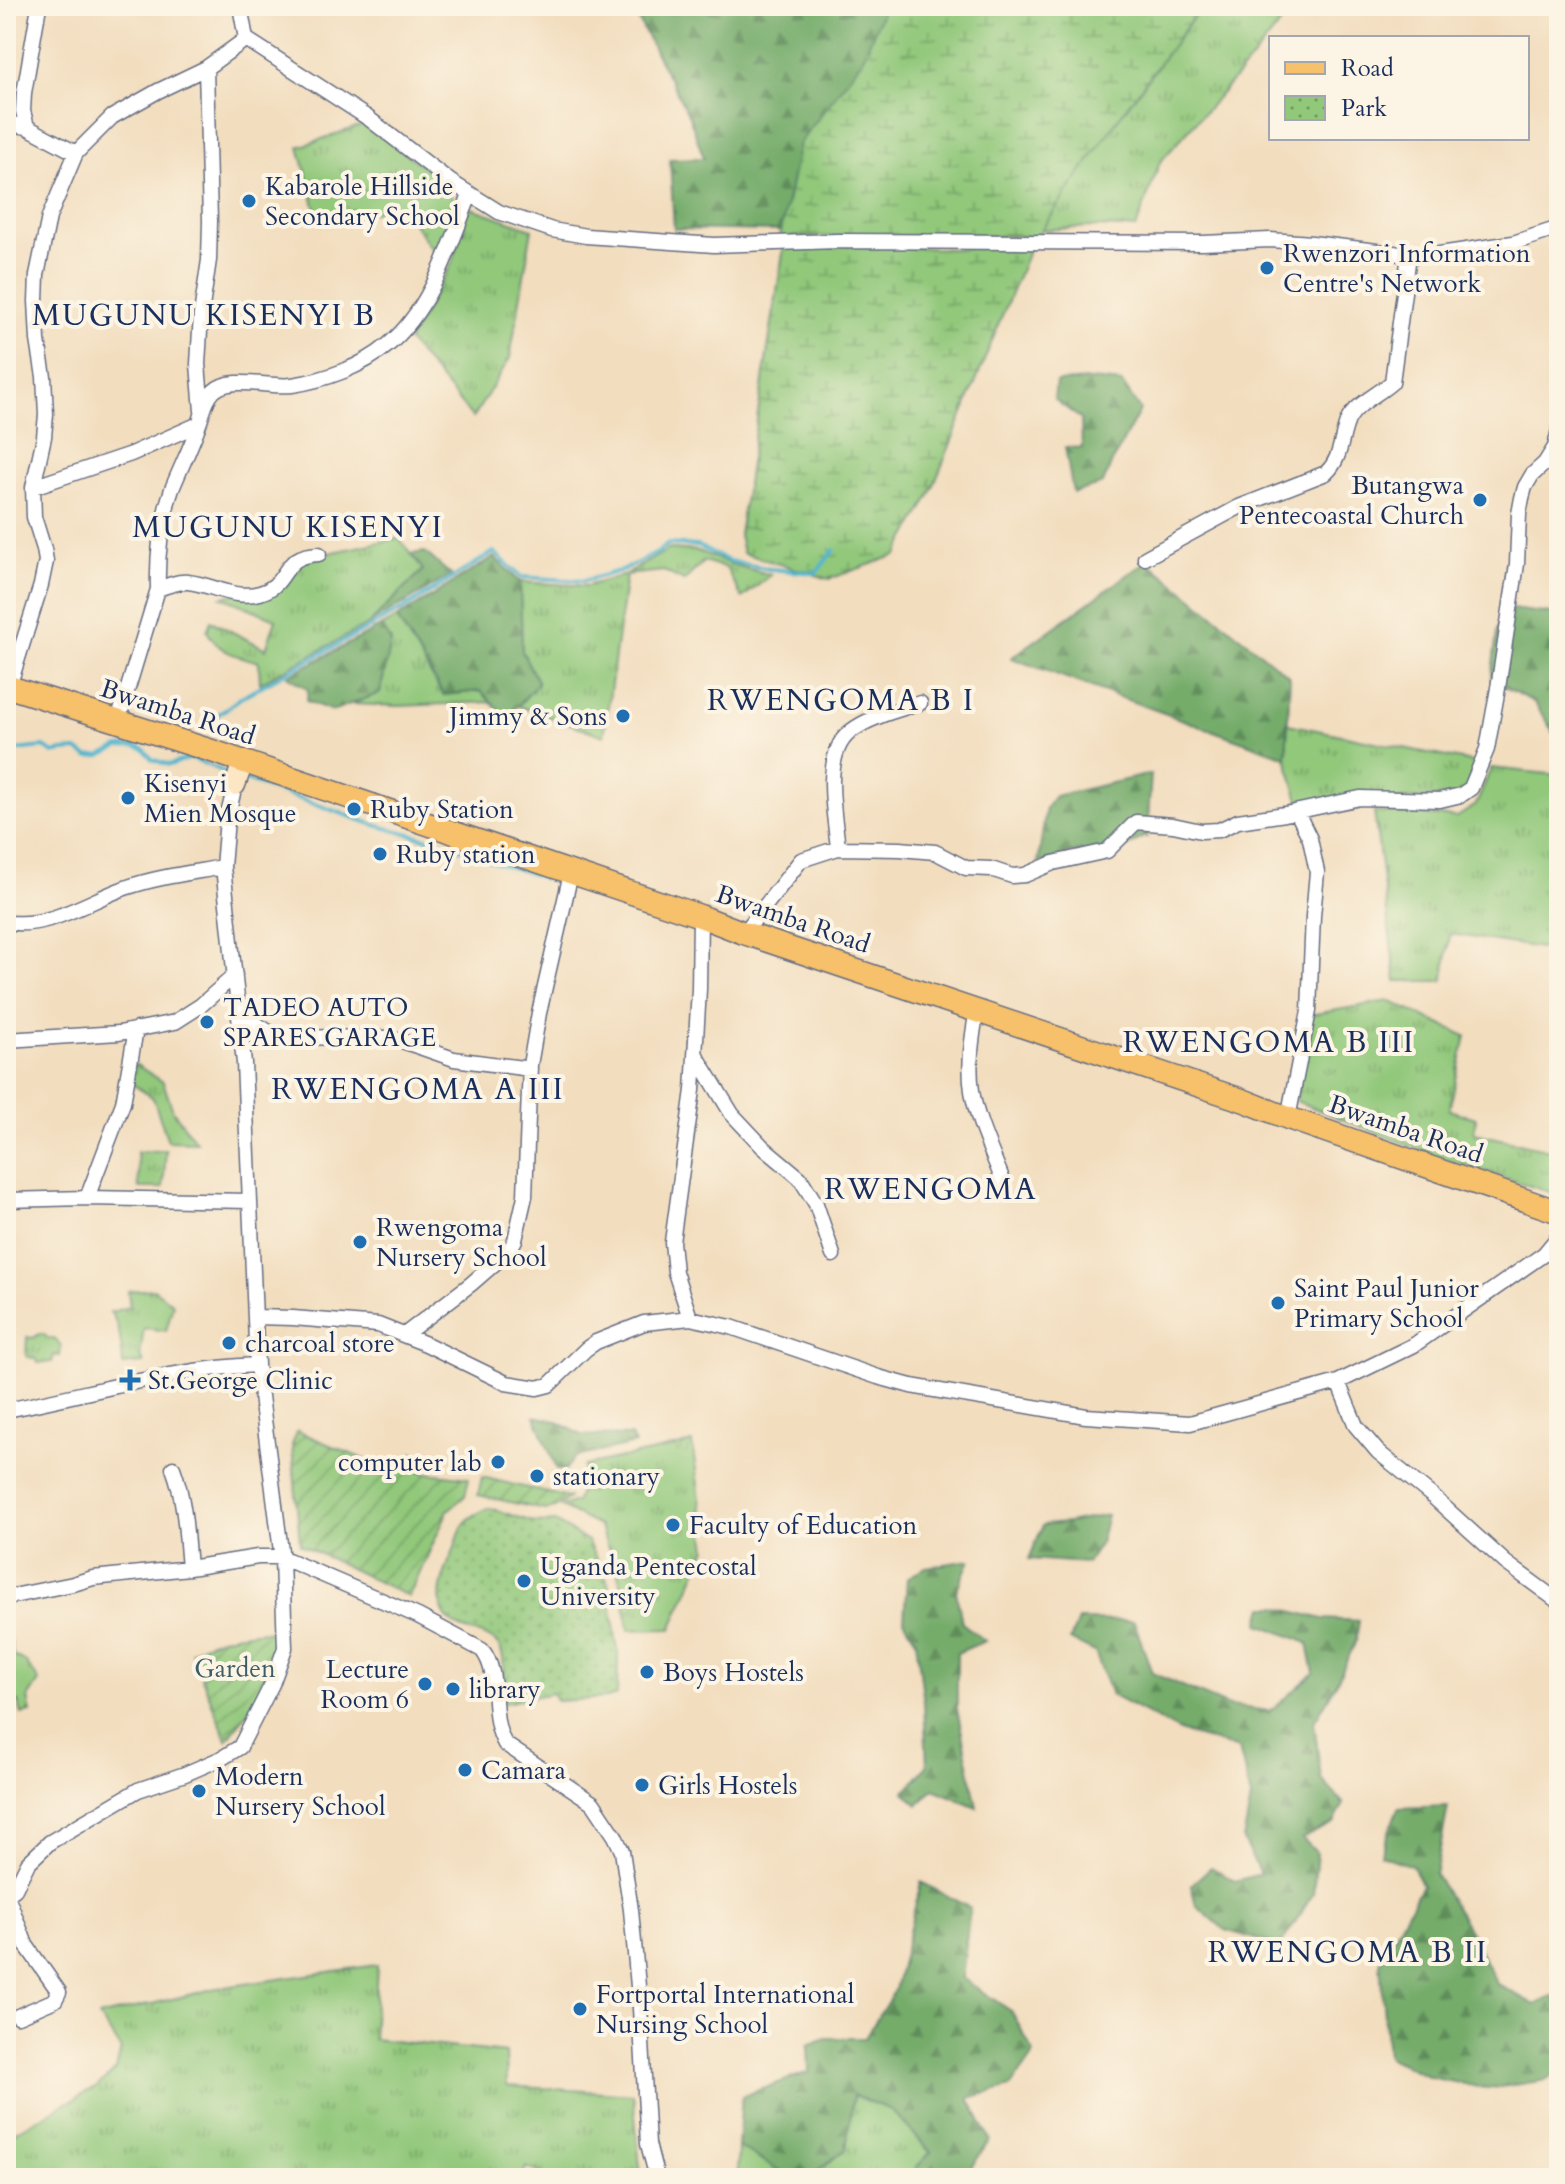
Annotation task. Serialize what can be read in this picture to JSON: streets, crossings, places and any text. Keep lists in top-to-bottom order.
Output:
{
  "streets": {
    "main road": ["Bwamba Road"]
  },
  "districts": [
    "MUGUNU KISENYI B",
    "MUGUNU KISENYI",
    "RWENGOMA B I",
    "RWENGOMA B III",
    "RWENGOMA A III",
    "RWENGOMA",
    "RWENGOMA B II"
  ],
  "parks": ["Garden"],
  "places": {
    "other": [
      "Kabarole Hillside Secondary School",
      "Rwenzori Information Centre's Network",
      "Butangwa Pentecoastal Church",
      "Jimmy & Sons",
      "Kisenyi Mien Mosque",
      "Ruby Station",
      "Ruby station",
      "TADEO AUTO SPARES GARAGE",
      "Rwengoma Nursery School",
      "Saint Paul Junior Primary School",
      "charcoal store",
      "computer lab",
      "stationary",
      "Faculty of Education",
      "Uganda Pentecostal University",
      "Boys Hostels",
      "Lecture Room 6",
      "library",
      "Camara",
      "Girls Hostels",
      "Modern Nursery School",
      "Fortportal International Nursing School"
    ],
    "health": ["St.George Clinic"]
  },
  "legend": ["Road", "Park"]
}
